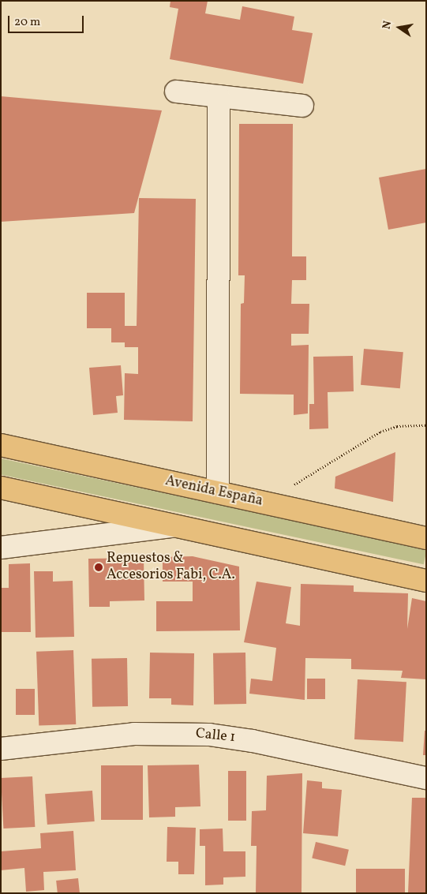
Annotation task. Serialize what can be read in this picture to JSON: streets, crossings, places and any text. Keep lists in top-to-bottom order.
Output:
{
  "streets": {
    "main road": ["Avenida España"],
    "street": ["Calle 1"]
  },
  "places": ["Repuestos & Accesorios Fabi, C.A."],
  "scale_bar": "20 m",
  "north": "left"
}
